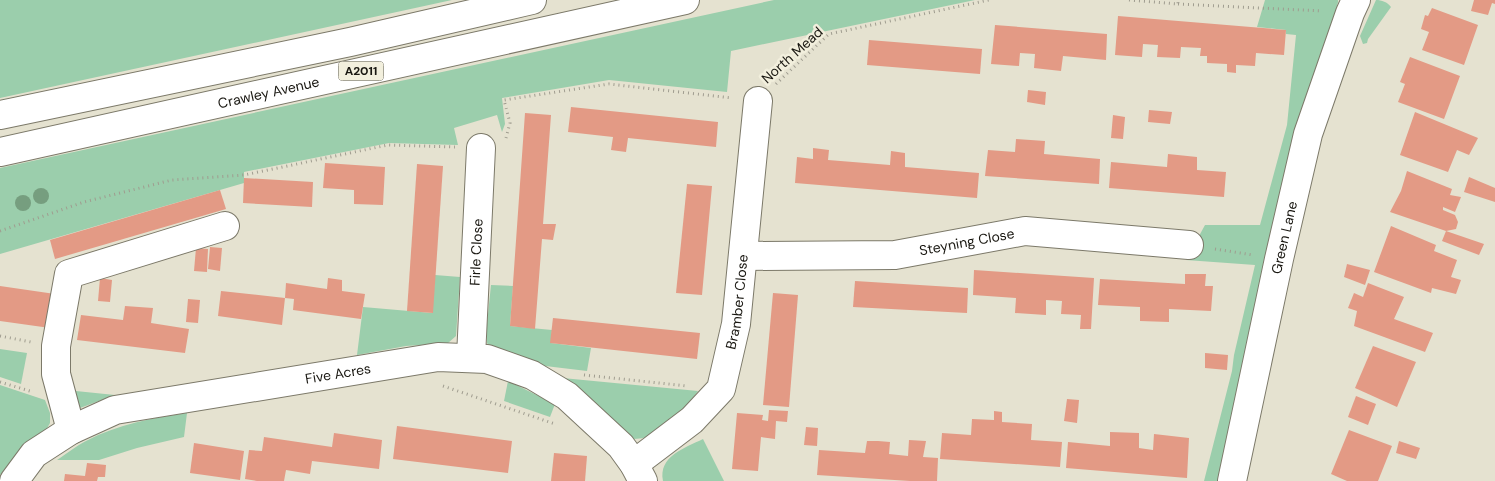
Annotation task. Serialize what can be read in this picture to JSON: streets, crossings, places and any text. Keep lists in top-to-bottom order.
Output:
{
  "streets": {
    "street": [
      "A2011",
      "Crawley Avenue",
      "Green Lane",
      "Steyning Close",
      "Firle Close",
      "Bramber Close",
      "Five Acres"
    ],
    "path": ["North Mead"]
  },
  "crossings": [
    ["North Mead", "Bramber Close"],
    ["Steyning Close", "Bramber Close"],
    ["Firle Close", "Five Acres"]
  ]
}
